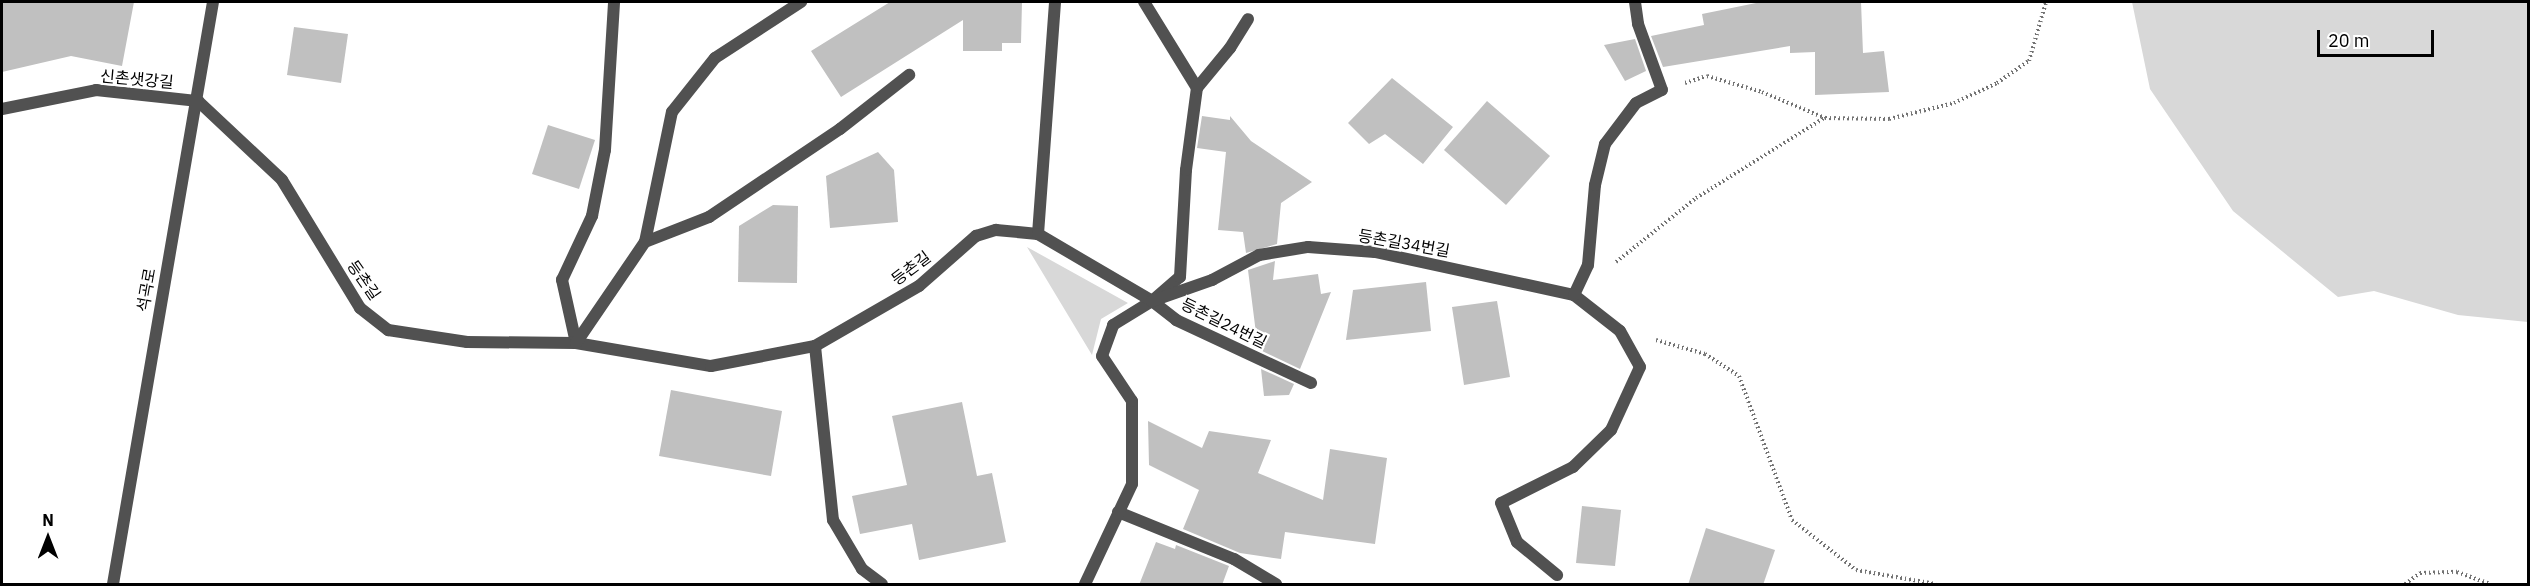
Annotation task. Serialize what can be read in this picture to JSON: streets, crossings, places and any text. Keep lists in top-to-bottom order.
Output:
{
  "streets": {
    "street": [
      "신촌샛강길",
      "등촌길34번길",
      "등촌길",
      "석곡로",
      "등촌길24번길"
    ]
  },
  "crossings": [
    ["신촌샛강길", "등촌길"],
    ["신촌샛강길", "석곡로"],
    ["등촌길34번길", "등촌길24번길"],
    ["등촌길", "석곡로"]
  ],
  "scale_bar": "20 m",
  "north": "top"
}
